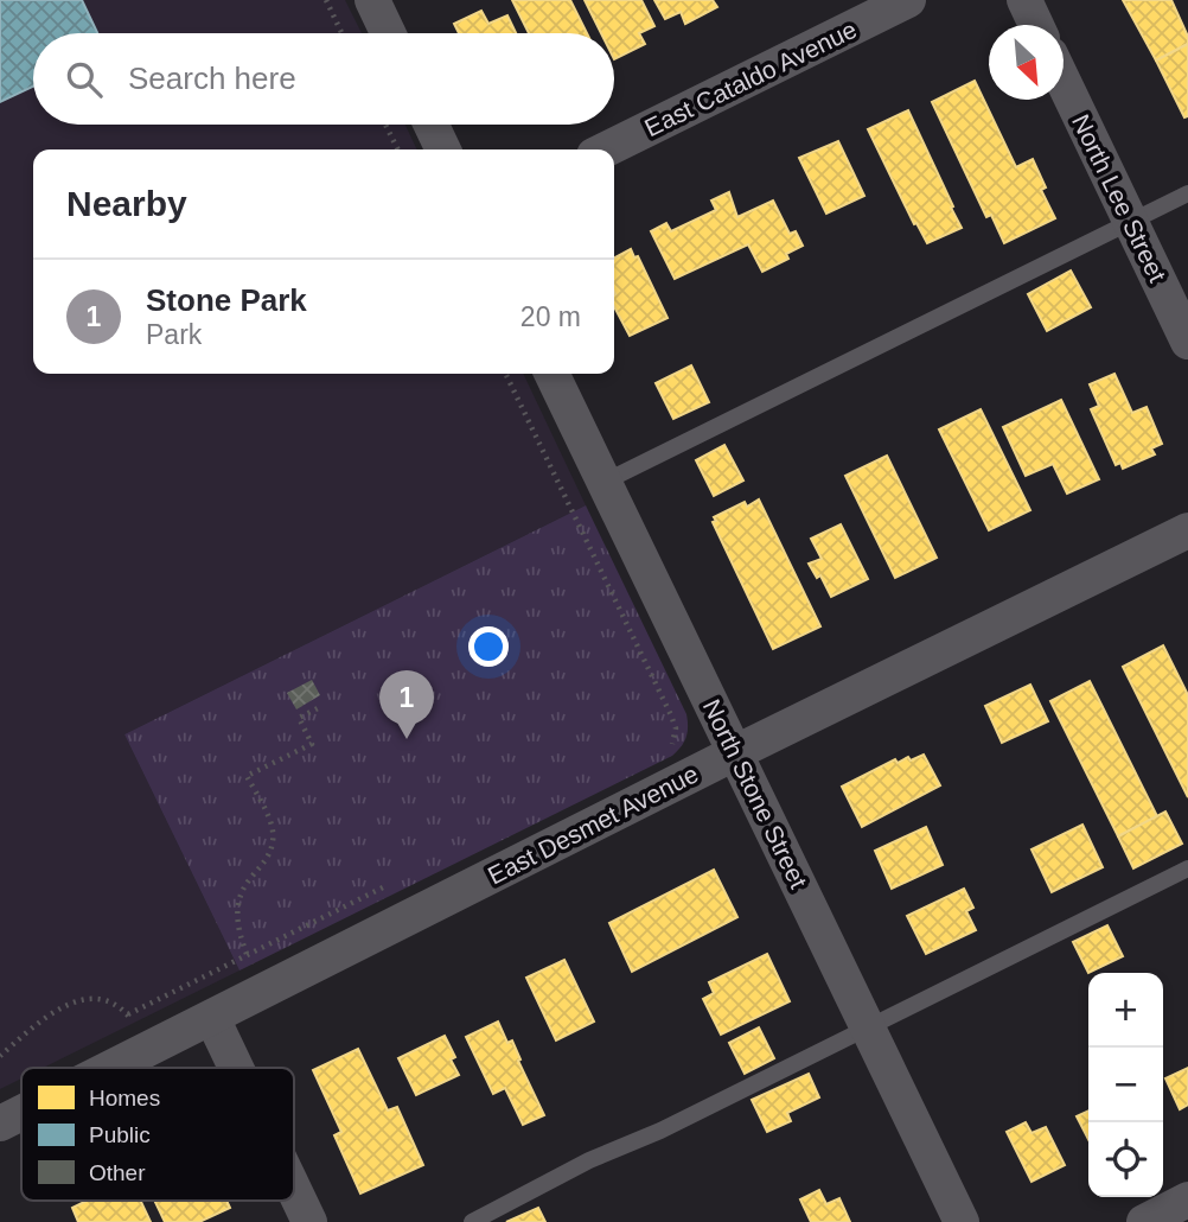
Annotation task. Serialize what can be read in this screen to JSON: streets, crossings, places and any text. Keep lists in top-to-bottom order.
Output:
{
  "streets": {
    "street": [
      "East Cataldo Avenue",
      "North Lee Street",
      "North Stone Street",
      "East Desmet Avenue"
    ]
  },
  "crossings": [
    ["North Stone Street", "East Desmet Avenue"]
  ],
  "legend": ["Homes", "Public", "Other"],
  "north": "bottom right",
  "page": {
    "search": "Search here",
    "heading": "Nearby",
    "list": [
      {
        "mark": "1",
        "name": "Stone Park",
        "note": "Park",
        "value": "20 m"
      }
    ],
    "pins": "1",
    "map_buttons": ["+", "−"]
  }
}
